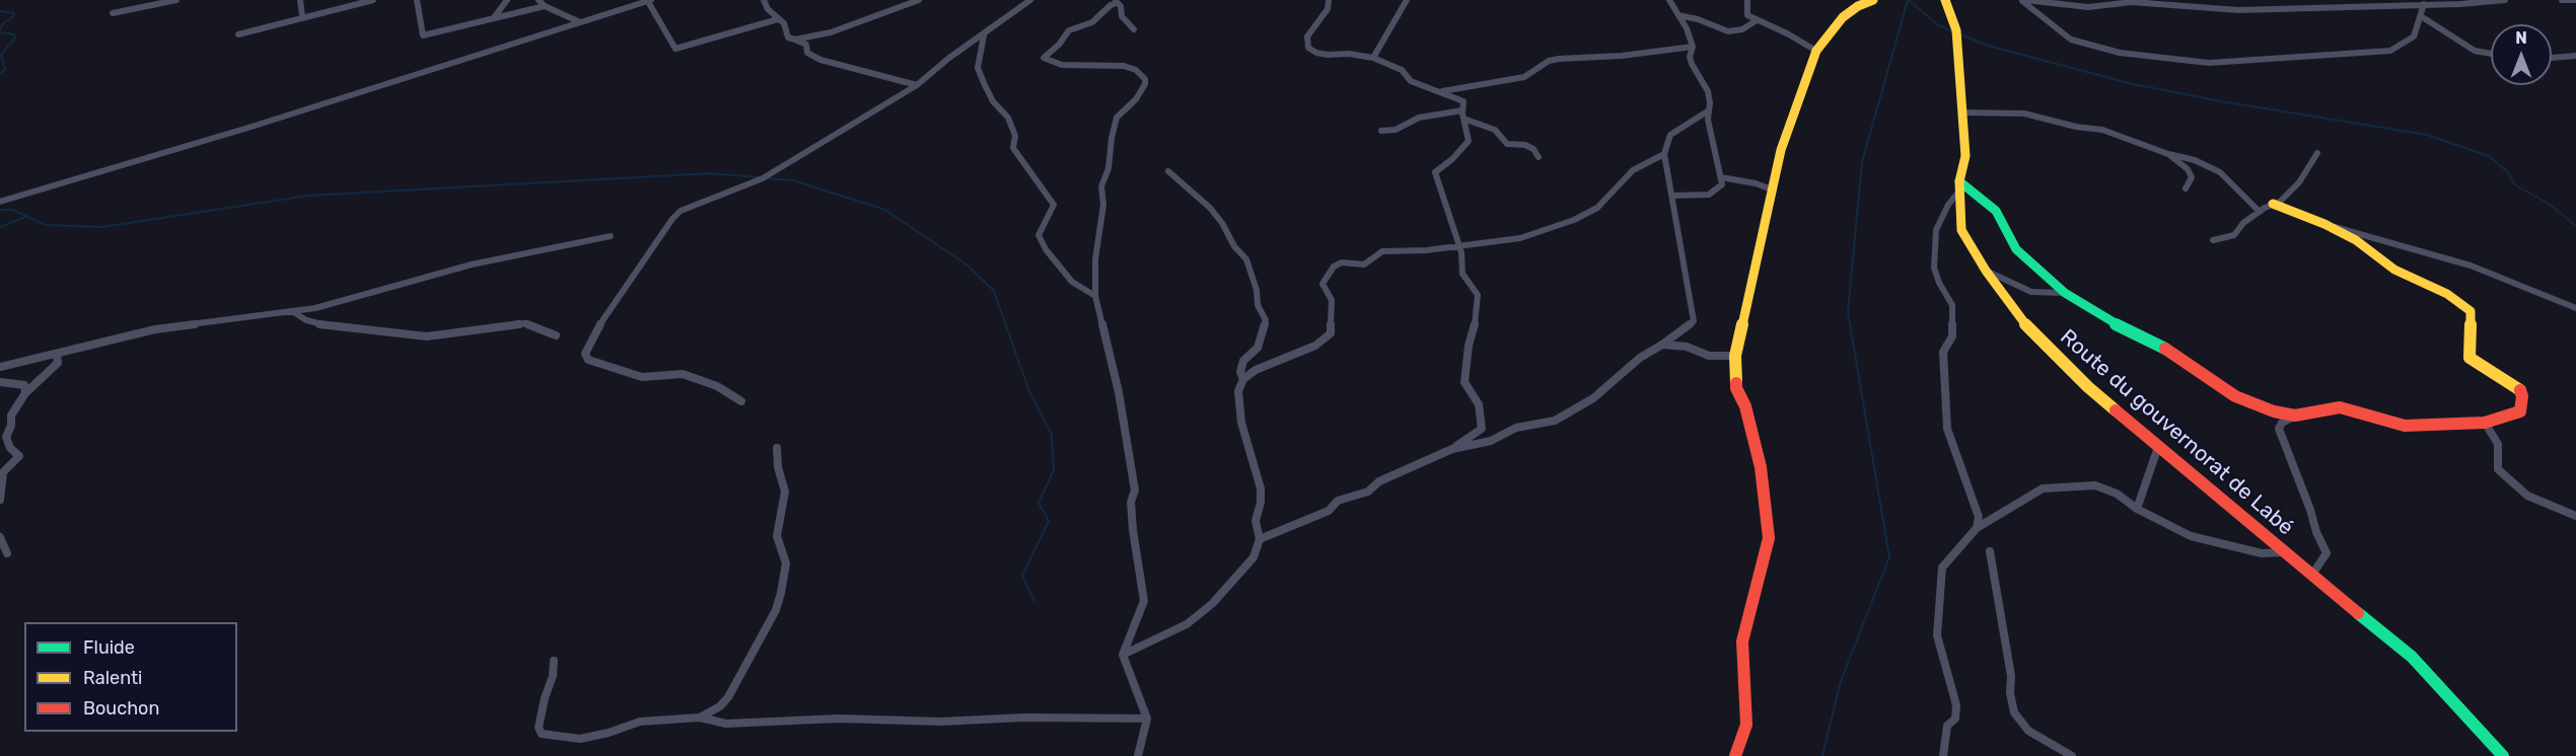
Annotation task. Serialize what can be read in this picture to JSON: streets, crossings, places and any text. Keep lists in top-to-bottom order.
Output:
{
  "streets": {
    "street": ["Route du gouvernorat de Labé"]
  },
  "legend": ["Fluide", "Ralenti", "Bouchon"],
  "north": "top"
}
